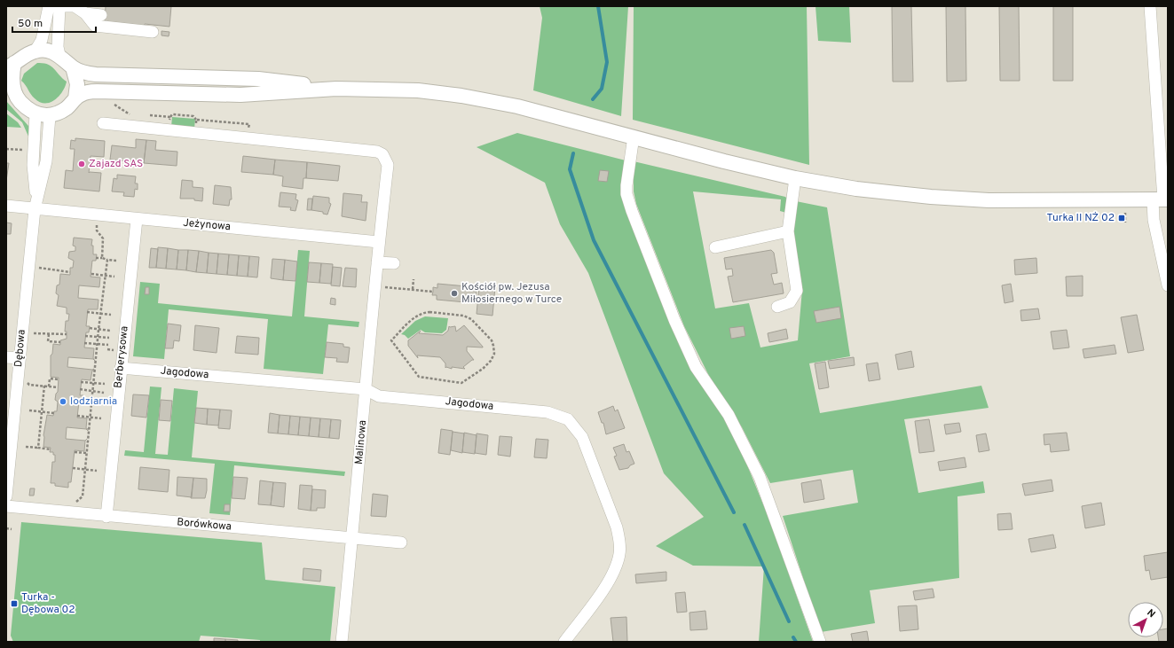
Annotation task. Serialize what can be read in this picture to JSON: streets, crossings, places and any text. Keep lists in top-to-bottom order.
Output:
{
  "streets": {
    "street": [
      "Jeżynowa",
      "Dębowa",
      "Berberysowa",
      "Jagodowa",
      "Malinowa",
      "Borówkowa"
    ]
  },
  "crossings": [
    ["Jeżynowa", "Dębowa"],
    ["Jeżynowa", "Berberysowa"],
    ["Jeżynowa", "Malinowa"],
    ["Berberysowa", "Jagodowa"],
    ["Berberysowa", "Borówkowa"],
    ["Jagodowa", "Malinowa"],
    ["Malinowa", "Borówkowa"]
  ],
  "places": {
    "other": ["Zajazd SAS", "Kościół pw. Jezusa Miłosiernego w Turce", "lodziarnia"],
    "transit": ["Turka II NŻ 02", "Turka - Dębowa 02"]
  },
  "scale_bar": "50 m",
  "north": "top right"
}
